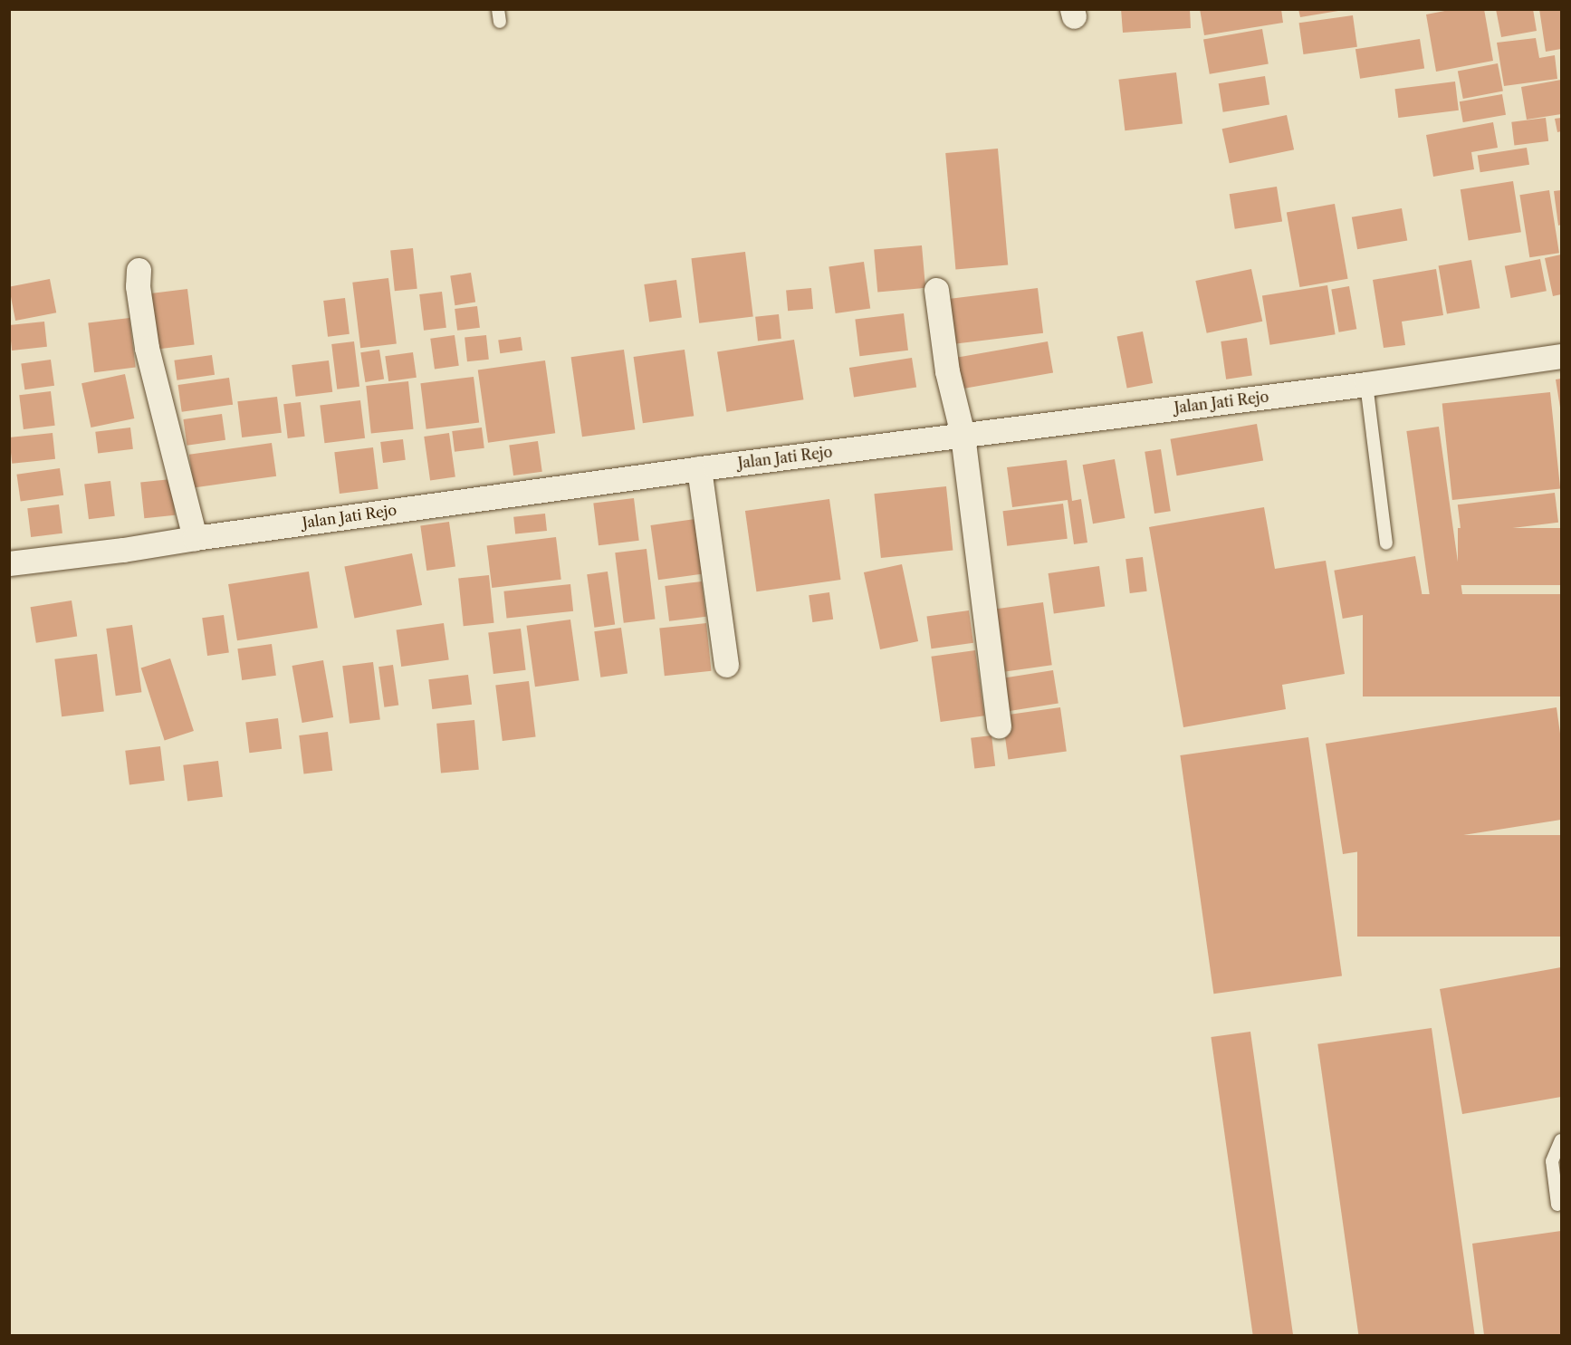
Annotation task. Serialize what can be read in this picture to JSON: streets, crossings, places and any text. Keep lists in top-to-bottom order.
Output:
{
  "streets": {
    "street": ["Jalan Jati Rejo"]
  }
}
